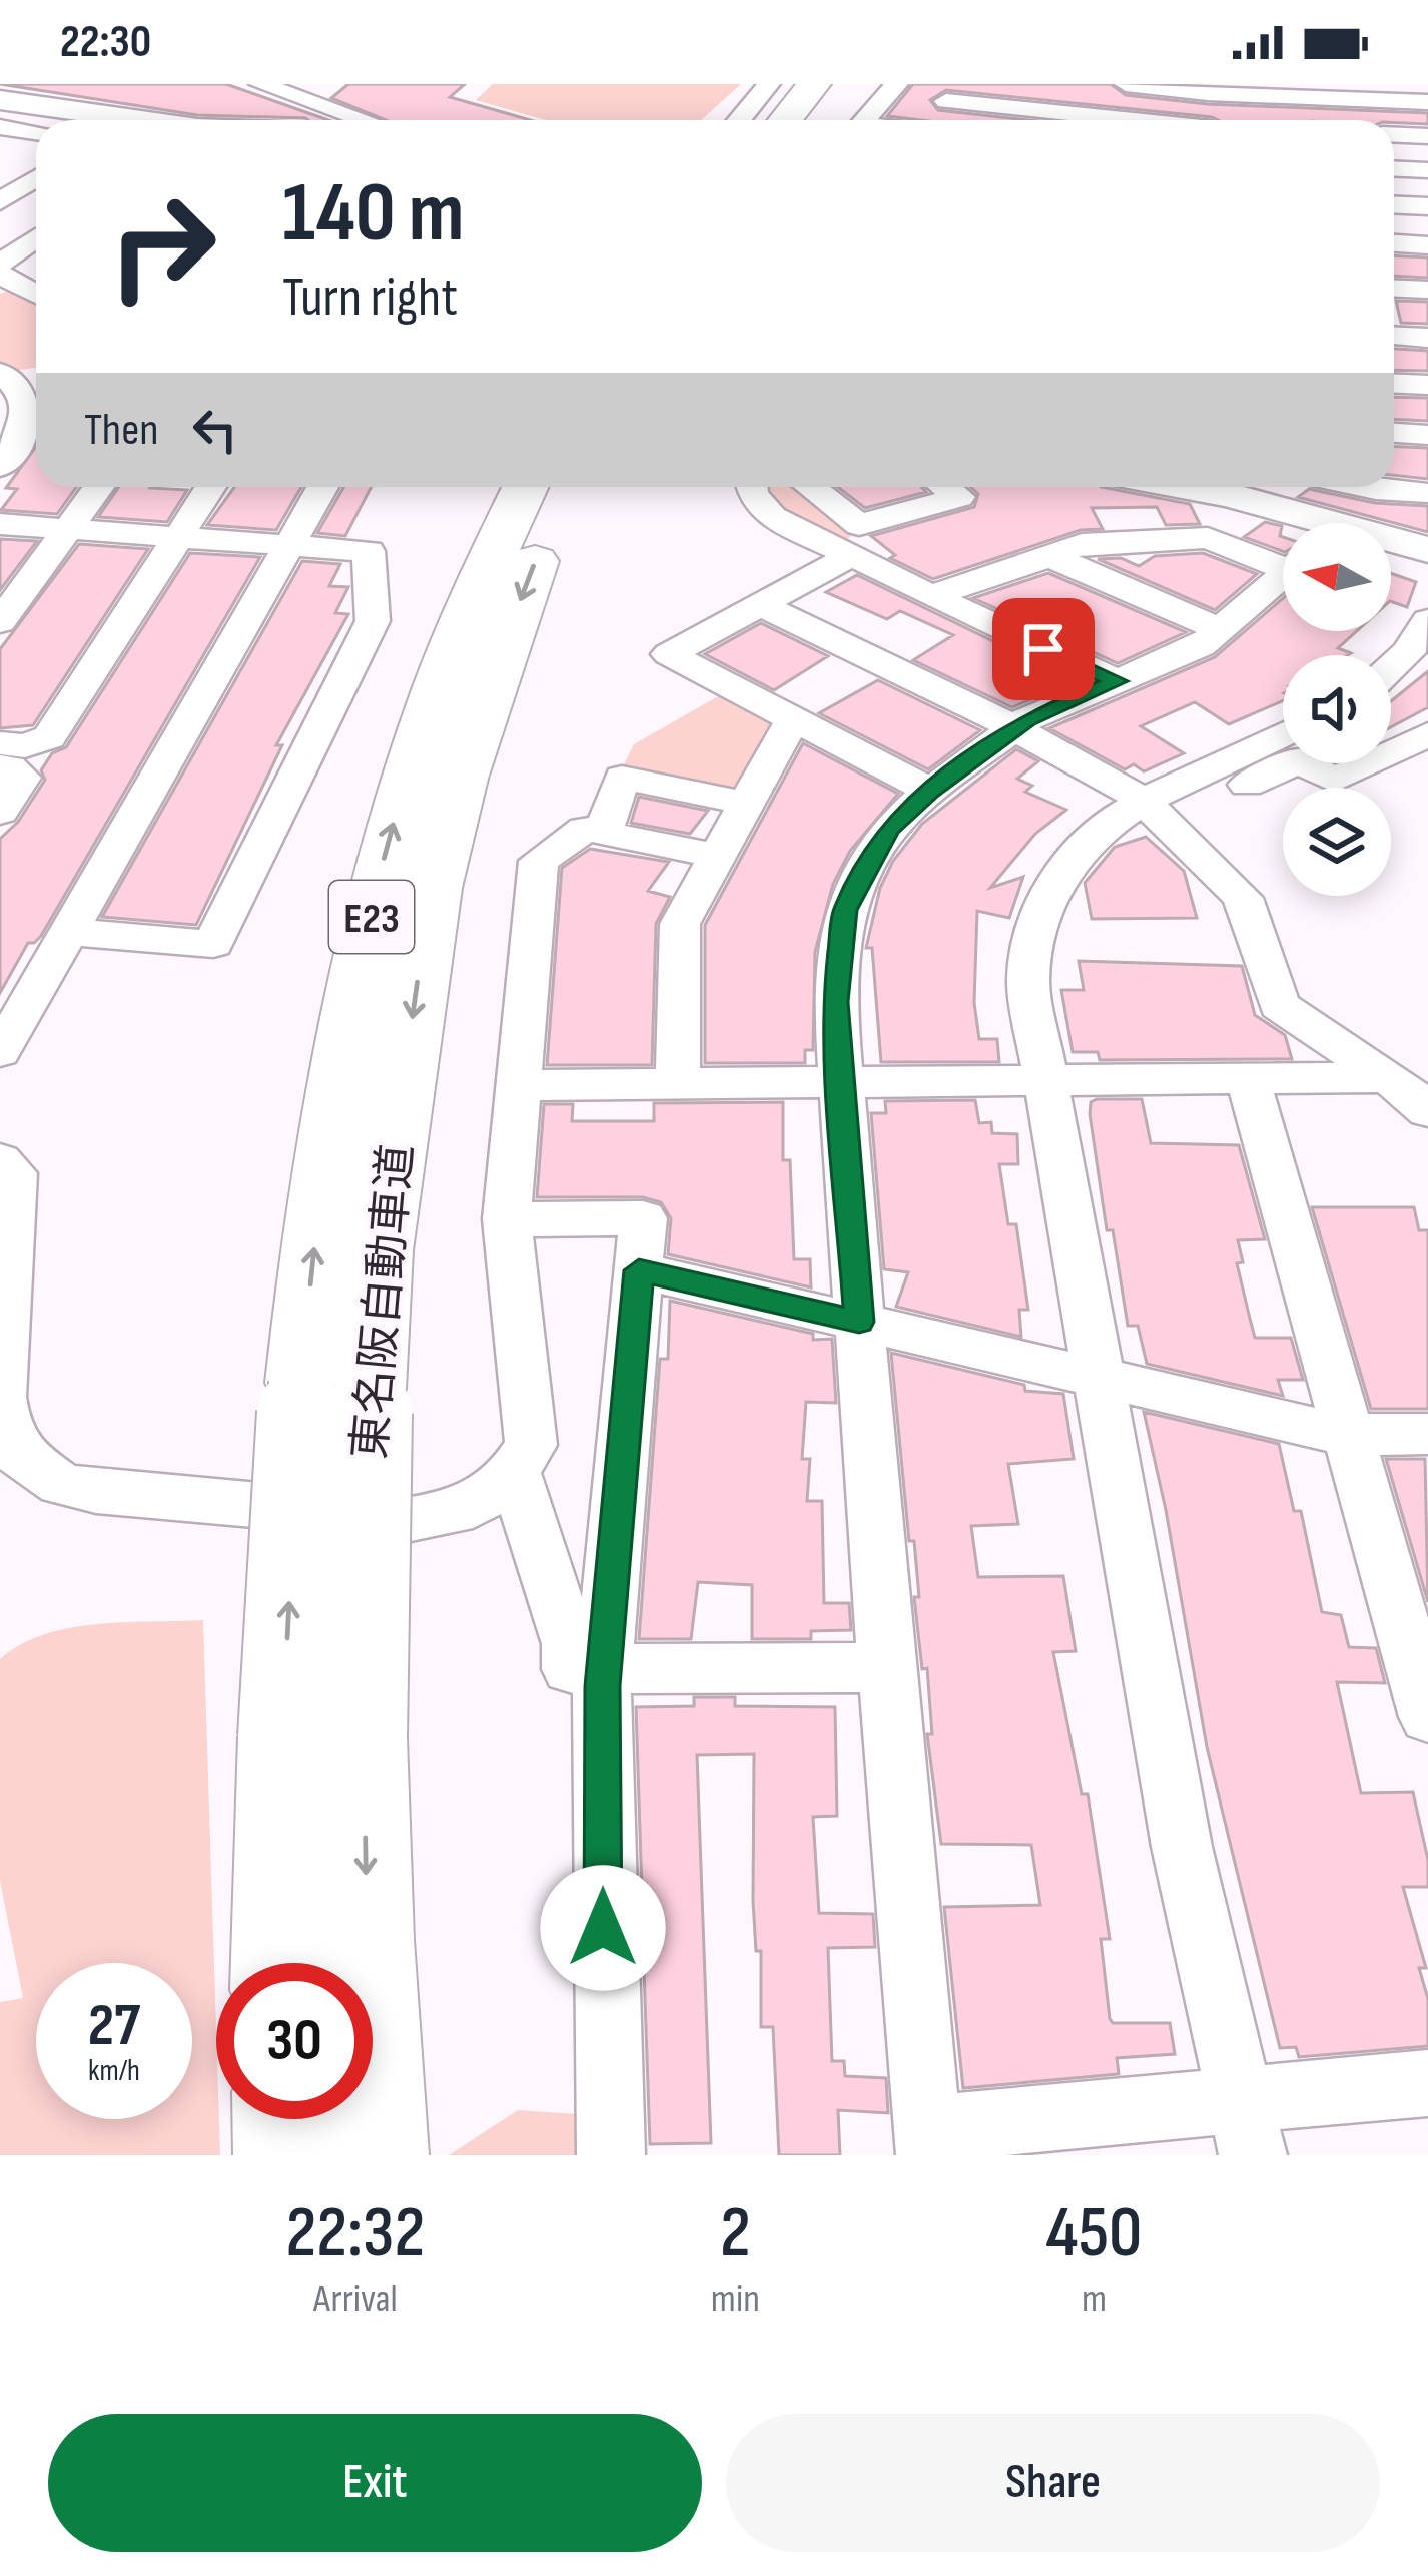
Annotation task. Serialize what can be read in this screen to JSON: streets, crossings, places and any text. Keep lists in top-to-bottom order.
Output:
{
  "streets": {
    "highway": ["E23", "東名阪自動車道"]
  },
  "north": "left",
  "page": {
    "status": "22:30",
    "turn": ["140 m", "Turn right"],
    "then": "Then",
    "speed": "27 km/h",
    "limit": "30",
    "eta": [
      "22:32",
      "Arrival",
      "2",
      "min",
      "450",
      "m"
    ],
    "buttons": ["Exit", "Share"]
  }
}
